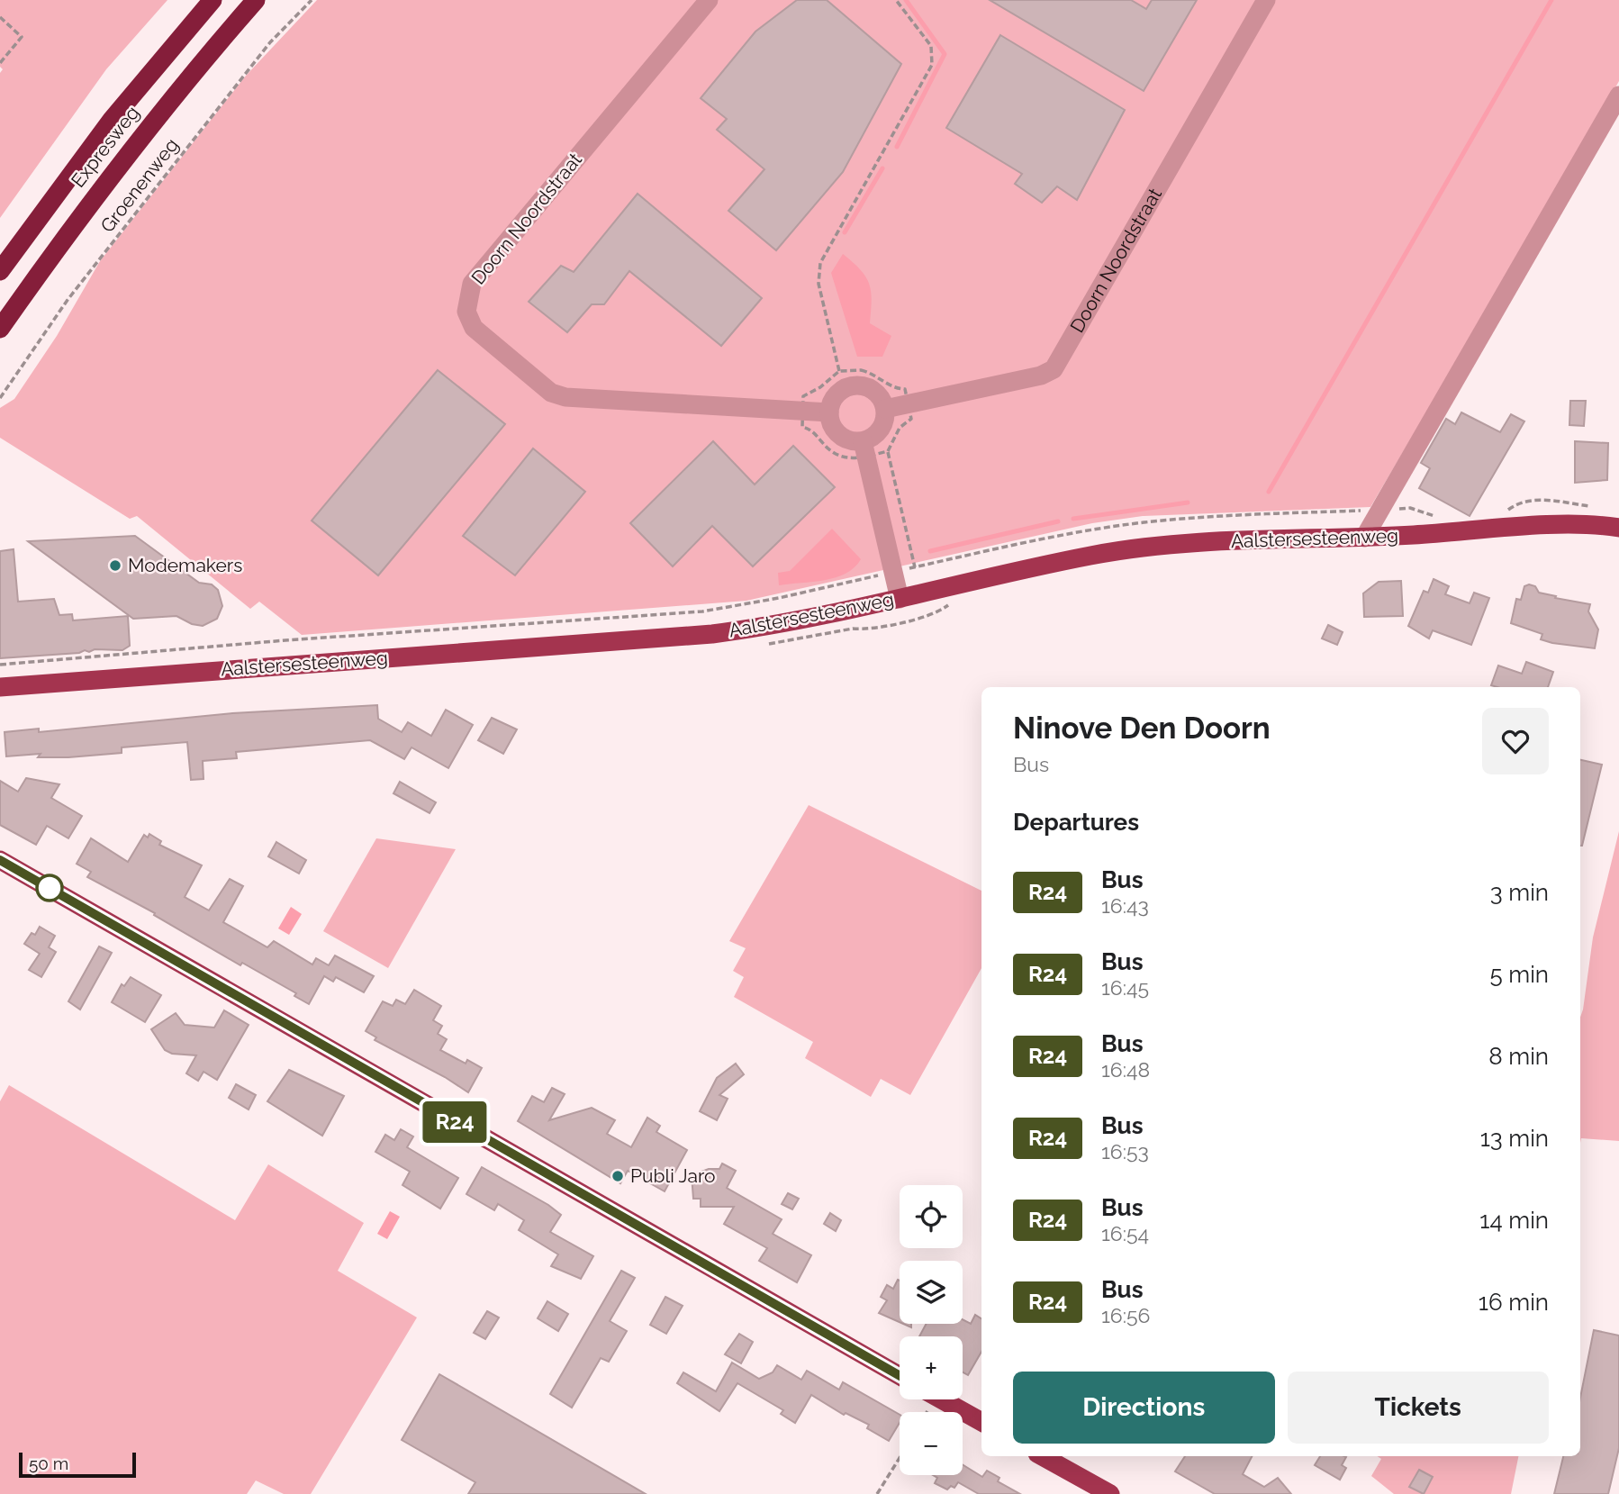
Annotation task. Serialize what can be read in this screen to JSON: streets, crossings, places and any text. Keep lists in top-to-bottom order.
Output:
{
  "streets": {
    "highway": ["Expresweg"],
    "main road": ["Aalstersesteenweg"],
    "street": ["Doorn Noordstraat"],
    "path": ["Groenenweg"]
  },
  "places": ["Modemakers", "Publi Jaro"],
  "lines": ["bus line R24"],
  "scale_bar": "50 m",
  "page": {
    "on_map": "R24",
    "heading": [
      ["Ninove Den Doorn", "Bus"],
      "Departures"
    ],
    "list": [
      {
        "mark": "R24",
        "name": "Bus",
        "note": "16:43",
        "value": "3 min"
      },
      {
        "mark": "R24",
        "name": "Bus",
        "note": "16:45",
        "value": "5 min"
      },
      {
        "mark": "R24",
        "name": "Bus",
        "note": "16:48",
        "value": "8 min"
      },
      {
        "mark": "R24",
        "name": "Bus",
        "note": "16:53",
        "value": "13 min"
      },
      {
        "mark": "R24",
        "name": "Bus",
        "note": "16:54",
        "value": "14 min"
      },
      {
        "mark": "R24",
        "name": "Bus",
        "note": "16:56",
        "value": "16 min"
      }
    ],
    "map_buttons": ["+", "−"],
    "buttons": ["Directions", "Tickets"],
    "scale": "50 m"
  }
}
